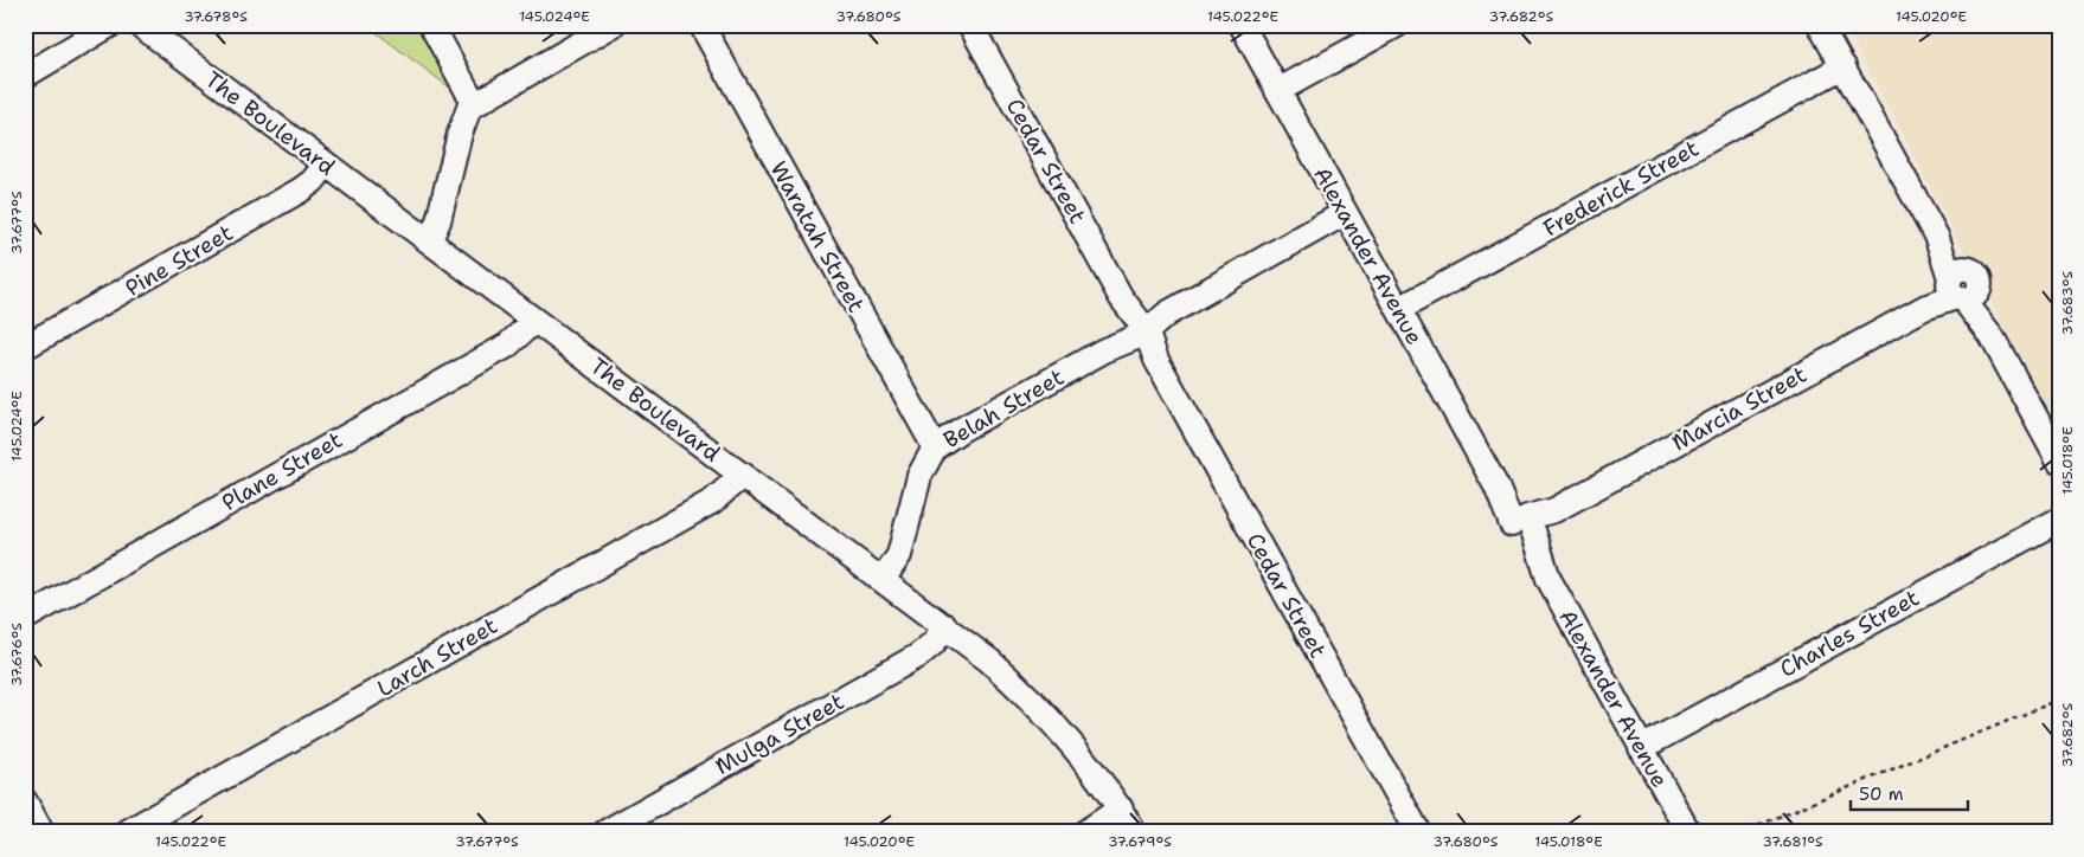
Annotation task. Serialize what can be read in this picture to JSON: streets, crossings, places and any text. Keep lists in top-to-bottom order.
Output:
{
  "streets": {
    "street": [
      "The Boulevard",
      "Cedar Street",
      "Frederick Street",
      "Waratah Street",
      "Alexander Avenue",
      "Pine Street",
      "Belah Street",
      "Marcia Street",
      "Plane Street",
      "Charles Street",
      "Larch Street",
      "Mulga Street"
    ]
  },
  "crossings": [
    ["The Boulevard", "Pine Street"],
    ["The Boulevard", "Belah Street"],
    ["The Boulevard", "Plane Street"],
    ["The Boulevard", "Larch Street"],
    ["The Boulevard", "Mulga Street"],
    ["Cedar Street", "Belah Street"],
    ["Frederick Street", "Alexander Avenue"],
    ["Waratah Street", "Belah Street"],
    ["Alexander Avenue", "Belah Street"],
    ["Alexander Avenue", "Marcia Street"],
    ["Alexander Avenue", "Charles Street"]
  ],
  "scale_bar": "50 m",
  "coordinates": [
    "37.678°S",
    "145.024°E",
    "37.680°S",
    "145.022°E",
    "37.682°S",
    "145.020°E",
    "37.677°S",
    "37.683°S",
    "145.018°E",
    "37.676°S",
    "37.679°S",
    "37.681°S"
  ]
}
